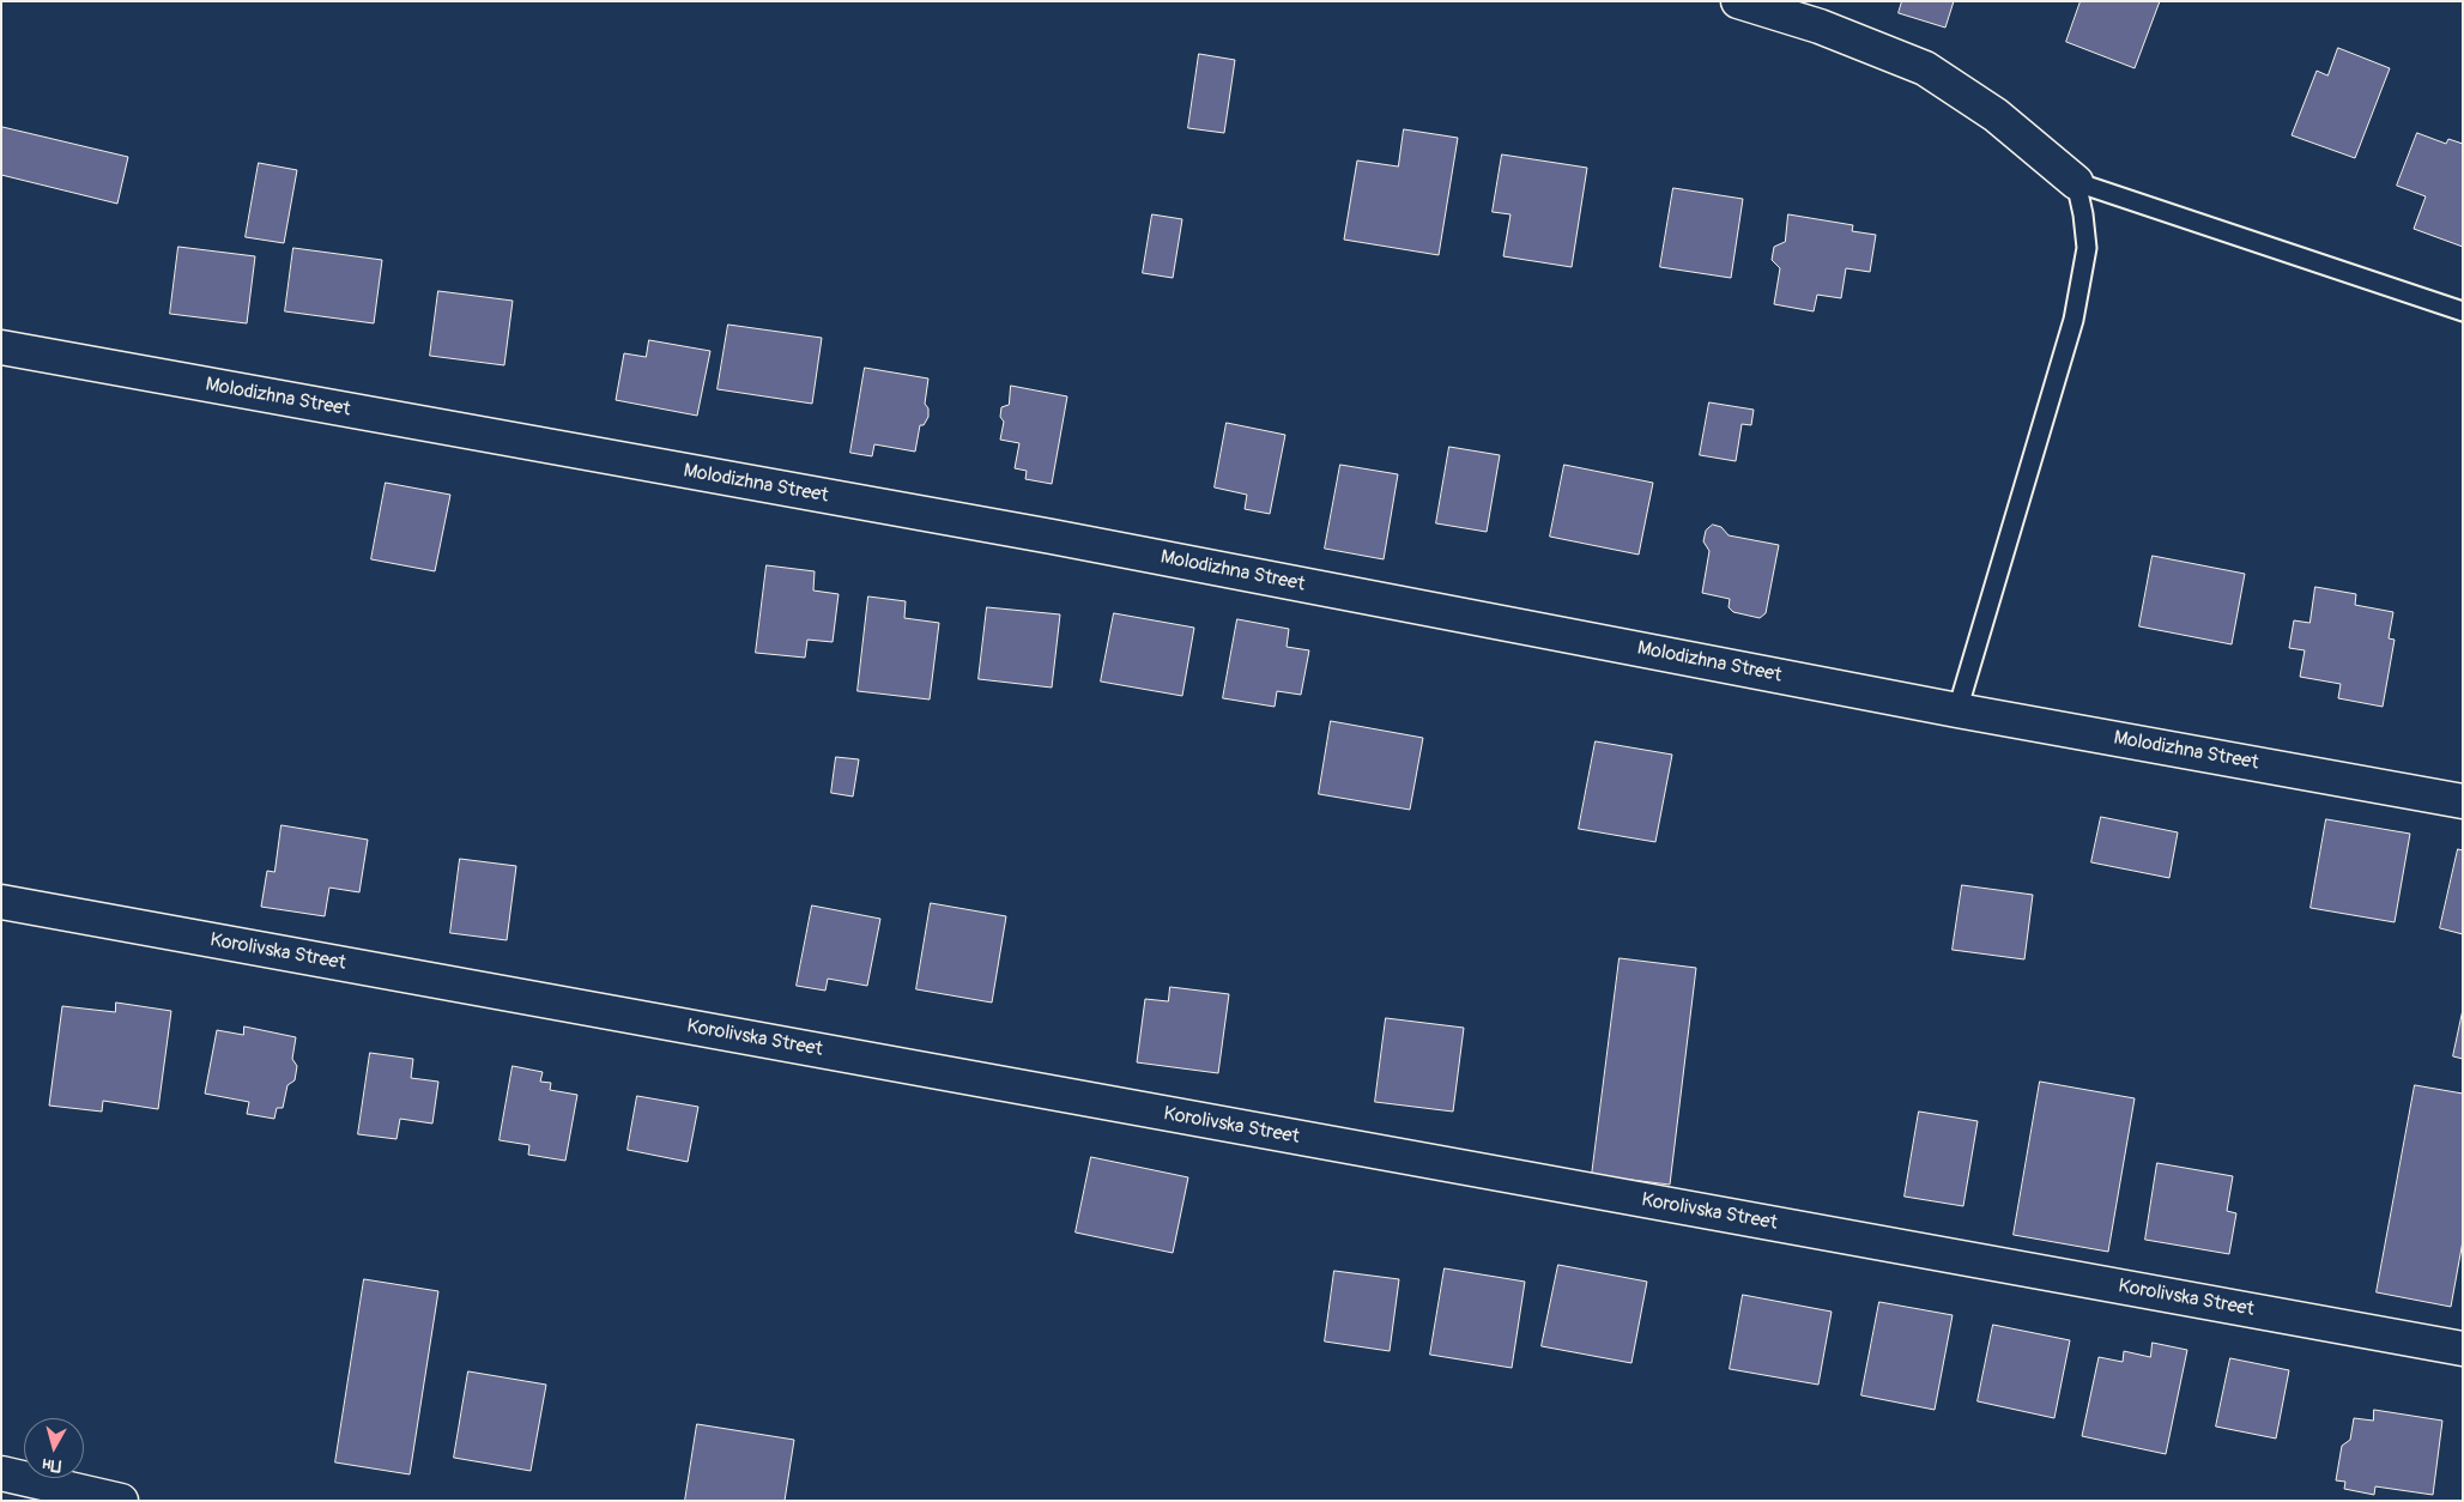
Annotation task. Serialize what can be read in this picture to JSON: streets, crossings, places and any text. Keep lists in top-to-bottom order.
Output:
{
  "streets": {
    "street": ["Molodizhna Street", "Korolivska Street"]
  },
  "north": "bottom"
}
